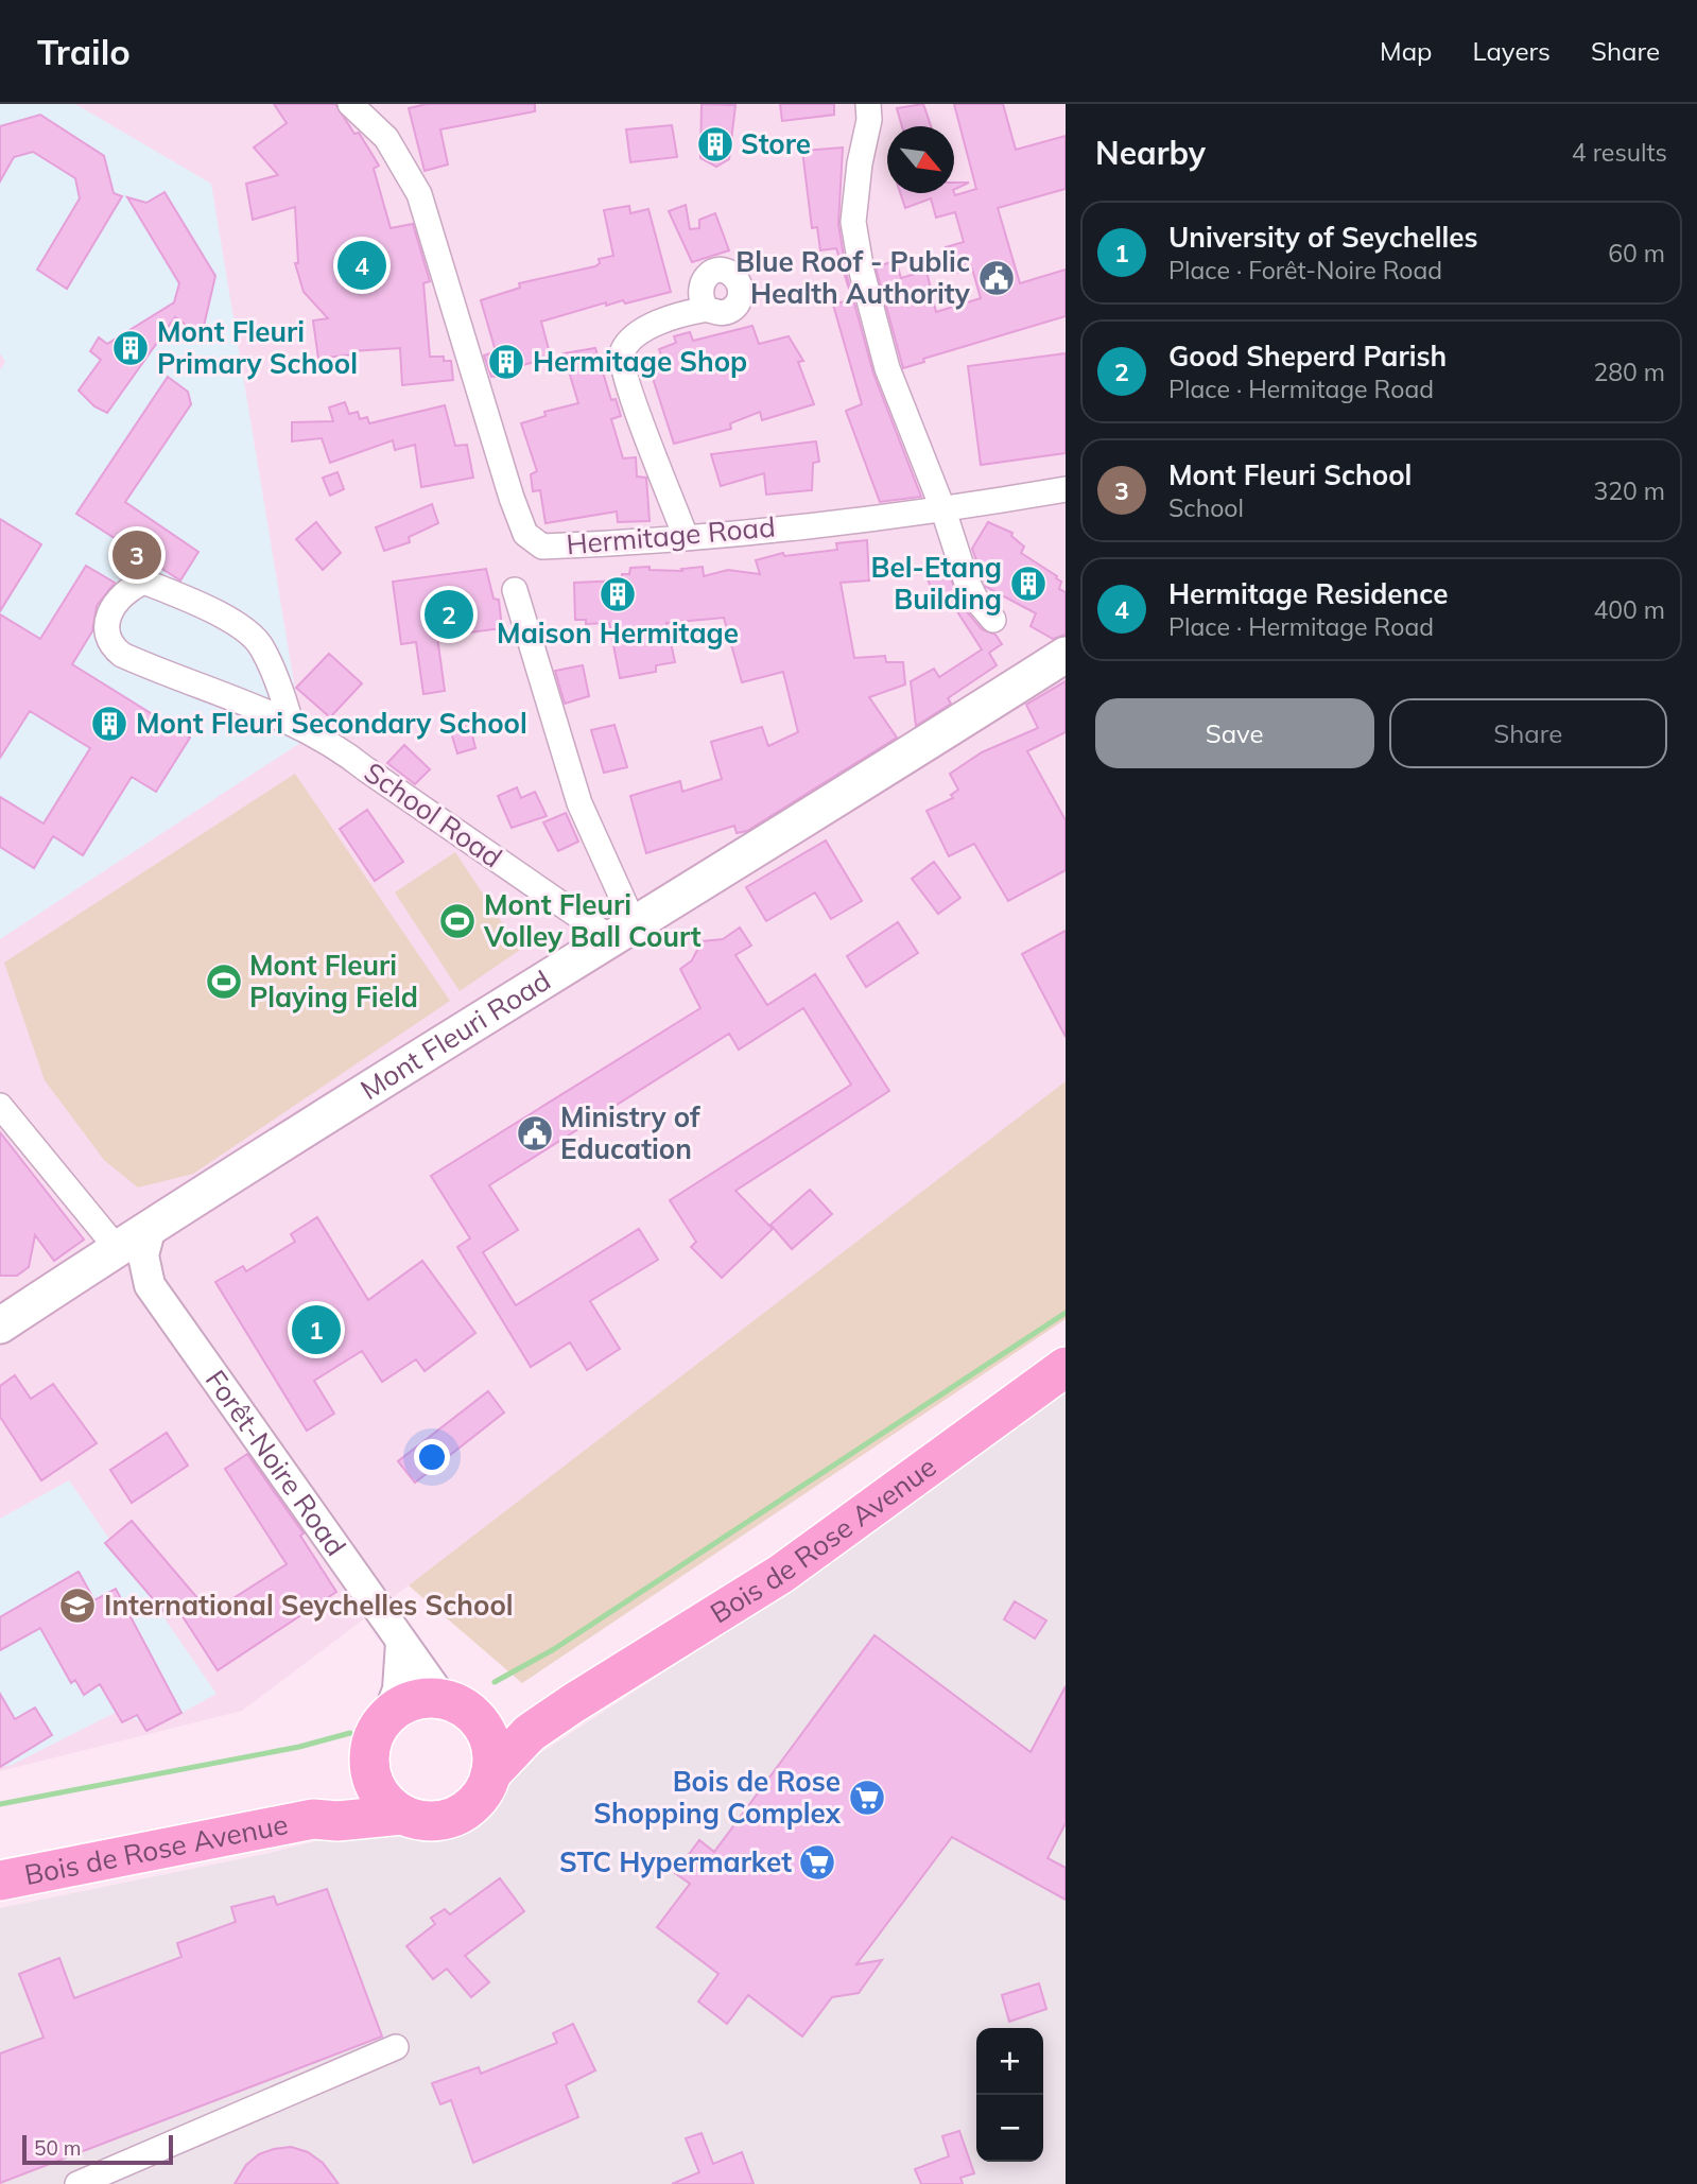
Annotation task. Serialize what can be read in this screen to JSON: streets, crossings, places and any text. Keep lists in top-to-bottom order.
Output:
{
  "streets": {
    "main road": ["Mont Fleuri Road", "Bois de Rose Avenue"],
    "street": ["Hermitage Road", "School Road", "Forêt-Noire Road"]
  },
  "crossings": [
    ["School Road", "Mont Fleuri Road"],
    ["Mont Fleuri Road", "Forêt-Noire Road"],
    ["Forêt-Noire Road", "Bois de Rose Avenue"]
  ],
  "places": {
    "building": [
      "Store",
      "Mont Fleuri Primary School",
      "Hermitage Shop",
      "Bel-Etang Building",
      "Maison Hermitage",
      "Mont Fleuri Secondary School"
    ],
    "public building": ["Blue Roof - Public Health Authority", "Ministry of Education"],
    "sports": ["Mont Fleuri Volley Ball Court", "Mont Fleuri Playing Field"],
    "school or university": ["International Seychelles School"],
    "supermarket": ["Bois de Rose Shopping Complex", "STC Hypermarket"]
  },
  "scale_bar": "50 m",
  "north": "bottom right",
  "page": {
    "header": "Trailo",
    "nav": ["Map", "Layers", "Share"],
    "heading": ["Nearby", "4 results"],
    "list": [
      {
        "mark": "1",
        "name": "University of Seychelles",
        "note": "Place · Forêt-Noire Road",
        "value": "60 m"
      },
      {
        "mark": "2",
        "name": "Good Sheperd Parish",
        "note": "Place · Hermitage Road",
        "value": "280 m"
      },
      {
        "mark": "3",
        "name": "Mont Fleuri School",
        "note": "School",
        "value": "320 m"
      },
      {
        "mark": "4",
        "name": "Hermitage Residence",
        "note": "Place · Hermitage Road",
        "value": "400 m"
      }
    ],
    "pins": [
      "4",
      "3",
      "2",
      "1"
    ],
    "buttons": ["Save", "Share"],
    "map_buttons": ["+", "−"],
    "scale": "50 m"
  }
}
